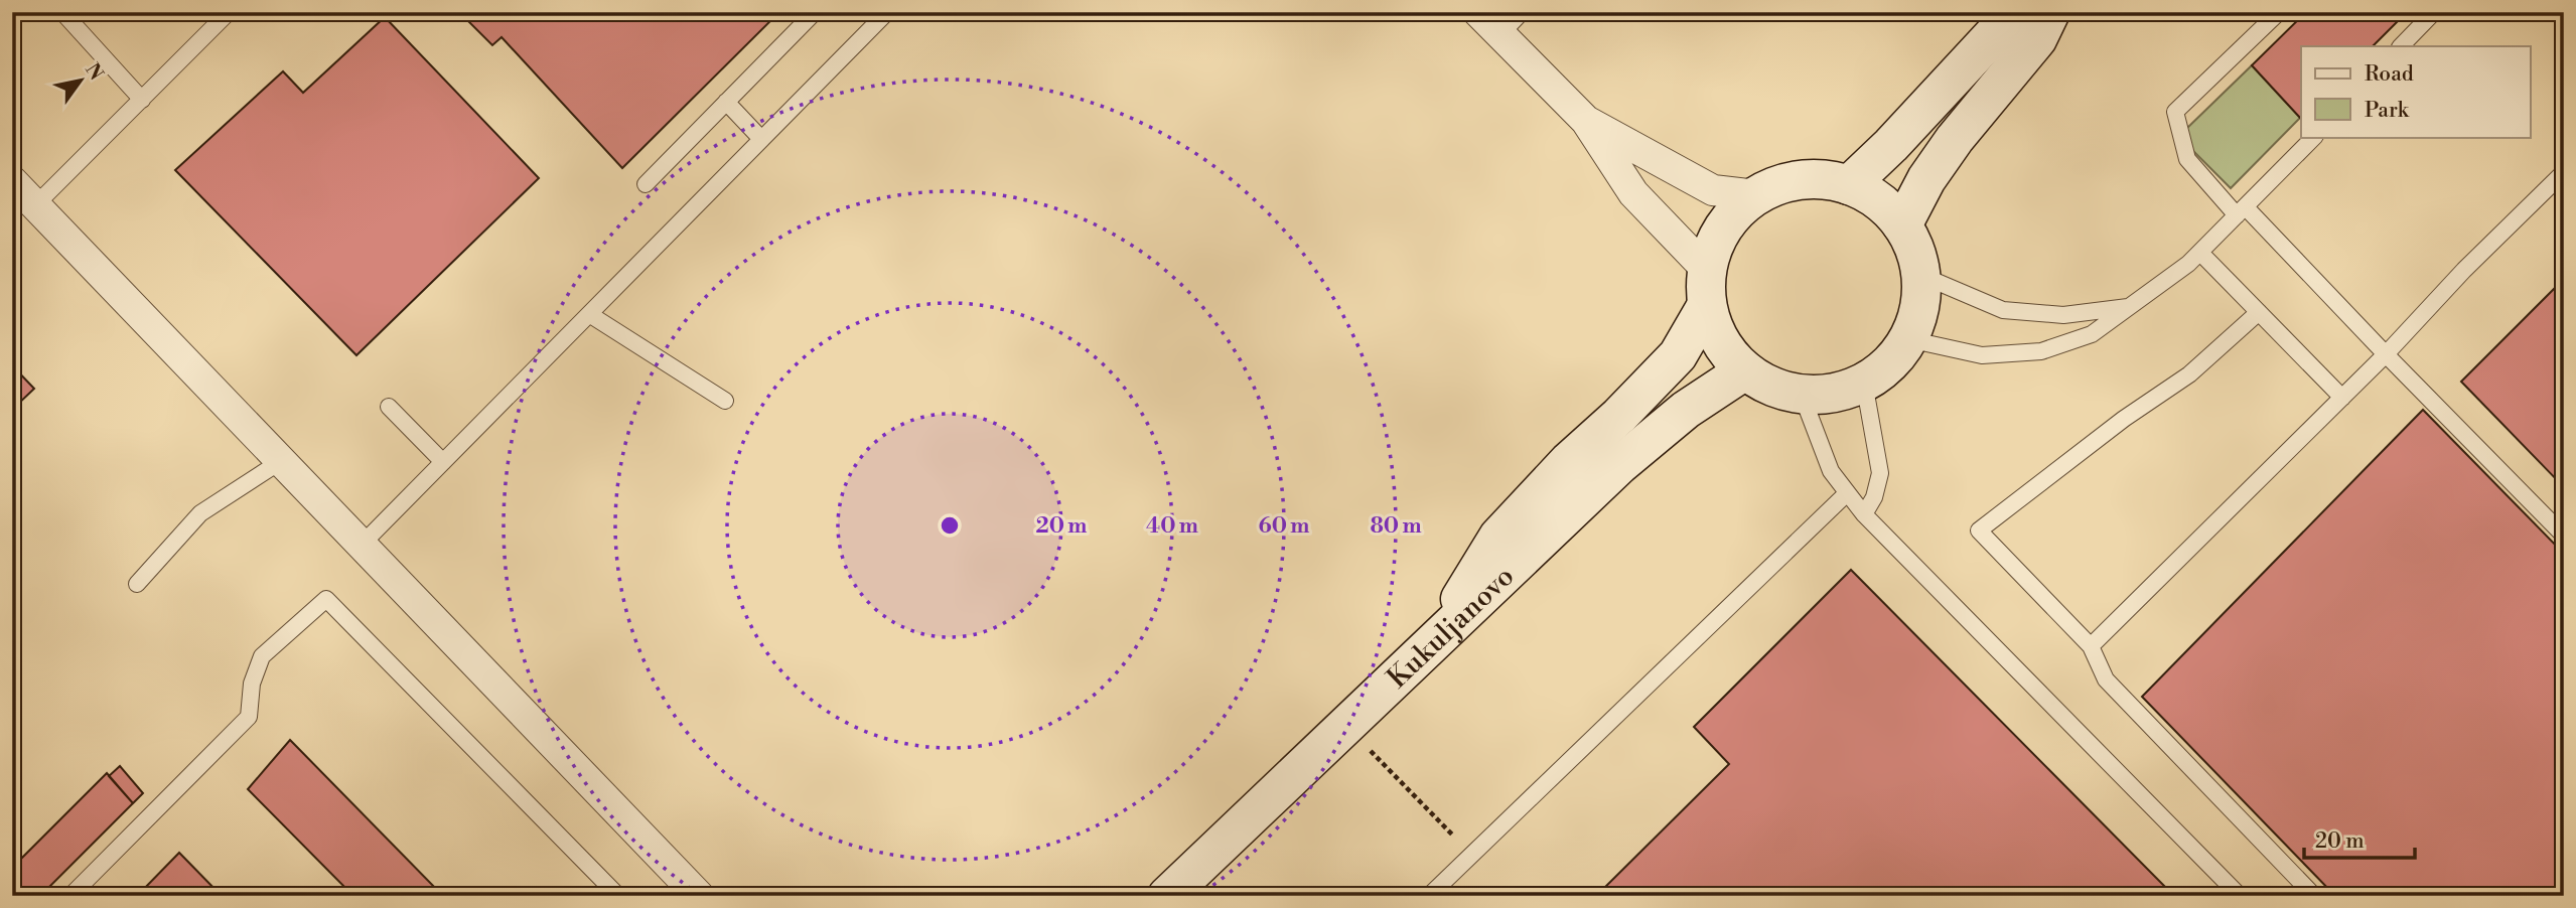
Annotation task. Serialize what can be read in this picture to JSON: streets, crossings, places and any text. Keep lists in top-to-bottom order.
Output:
{
  "streets": {
    "main road": ["Kukuljanovo"]
  },
  "legend": ["Road", "Park"],
  "scale_bar": "20 m",
  "north": "top right",
  "rings": [
    "20 m",
    "40 m",
    "60 m",
    "80 m"
  ]
}
